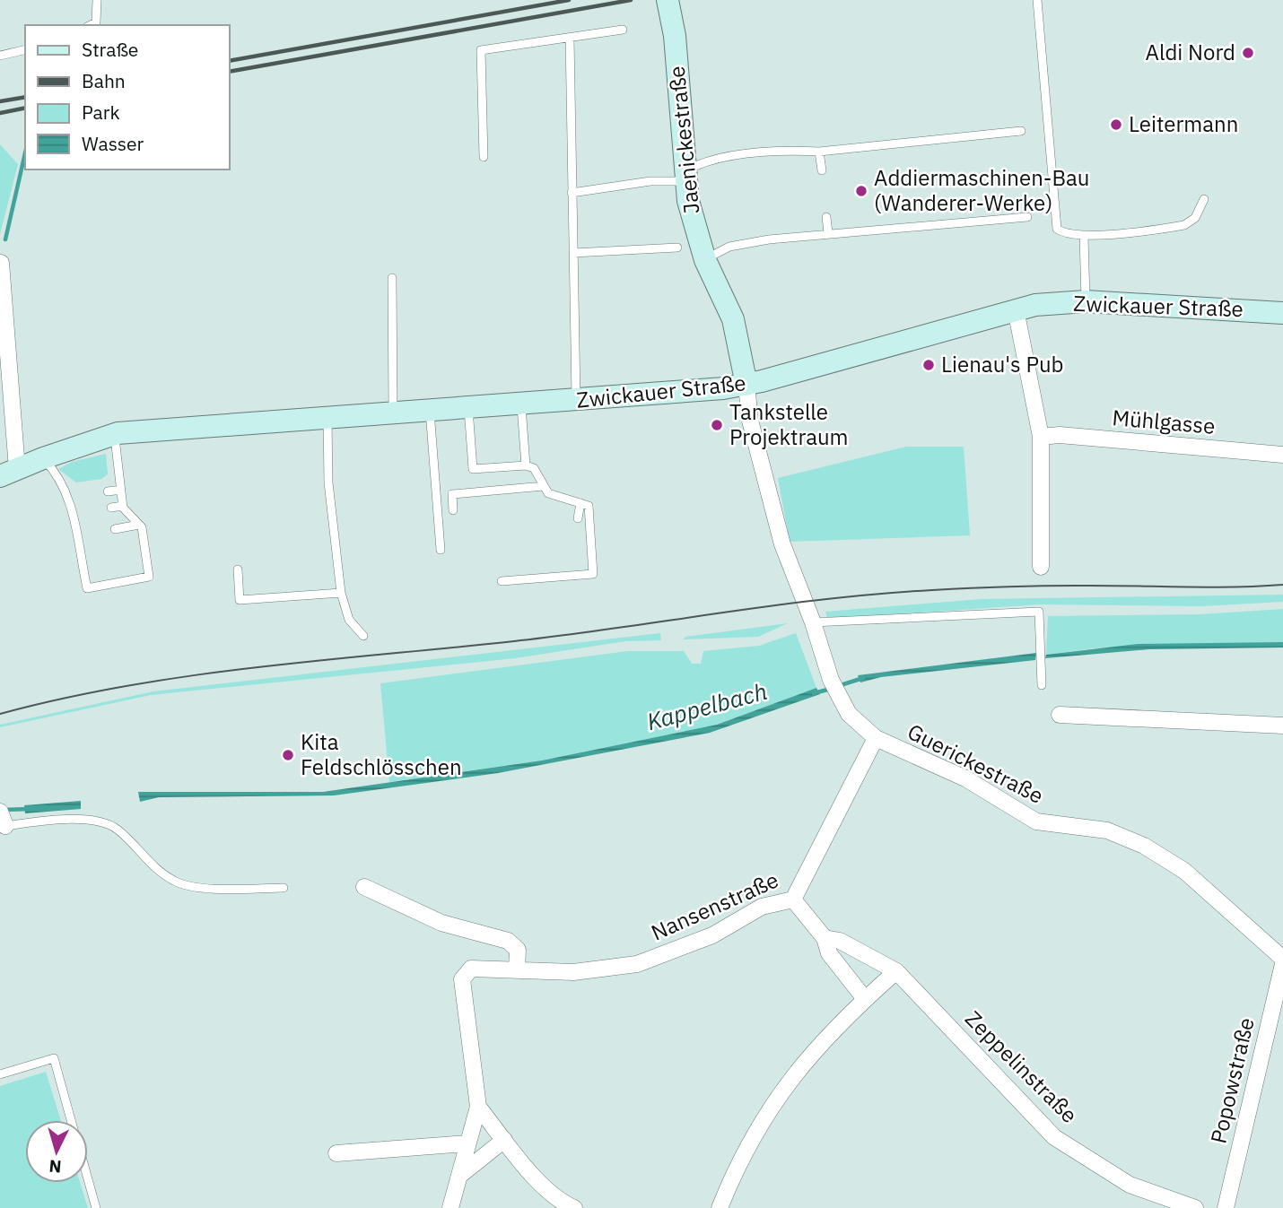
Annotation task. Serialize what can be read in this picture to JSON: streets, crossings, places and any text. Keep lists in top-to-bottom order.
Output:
{
  "streets": {
    "main road": ["Jaenickestraße", "Zwickauer Straße"],
    "street": [
      "Mühlgasse",
      "Guerickestraße",
      "Nansenstraße",
      "Zeppelinstraße",
      "Popowstraße"
    ]
  },
  "crossings": [
    ["Jaenickestraße", "Zwickauer Straße"],
    ["Jaenickestraße", "Guerickestraße"],
    ["Zwickauer Straße", "Guerickestraße"],
    ["Guerickestraße", "Nansenstraße"]
  ],
  "water": ["Kappelbach"],
  "places": [
    "Aldi Nord",
    "Leitermann",
    "Addiermaschinen-Bau (Wanderer-Werke)",
    "Lienau's Pub",
    "Tankstelle Projektraum",
    "Kita Feldschlösschen"
  ],
  "legend": [
    "Straße",
    "Bahn",
    "Park",
    "Wasser"
  ],
  "north": "bottom"
}
